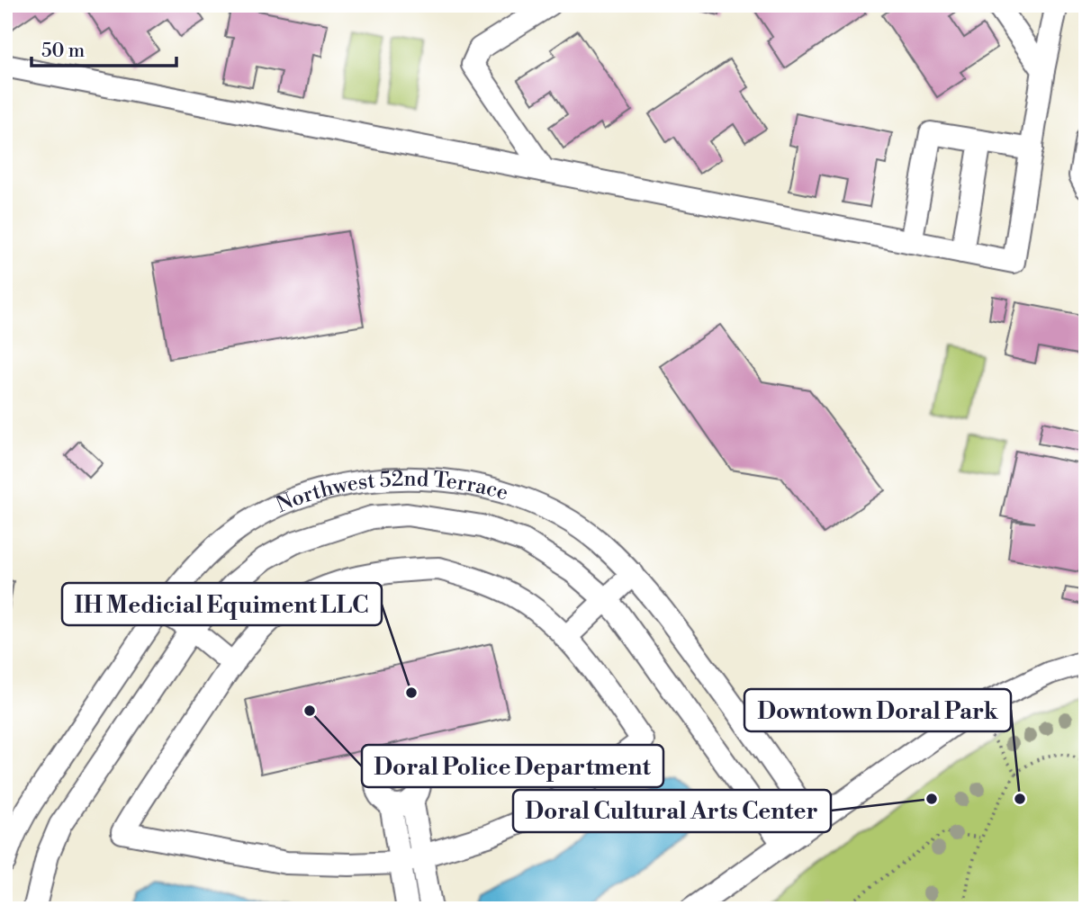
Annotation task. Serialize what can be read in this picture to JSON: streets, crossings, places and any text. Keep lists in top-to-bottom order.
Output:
{
  "streets": {
    "street": ["Northwest 52nd Terrace"]
  },
  "places": [
    "IH Medicial Equiment LLC",
    "Doral Police Department",
    "Doral Cultural Arts Center",
    "Downtown Doral Park"
  ],
  "scale_bar": "50 m"
}
